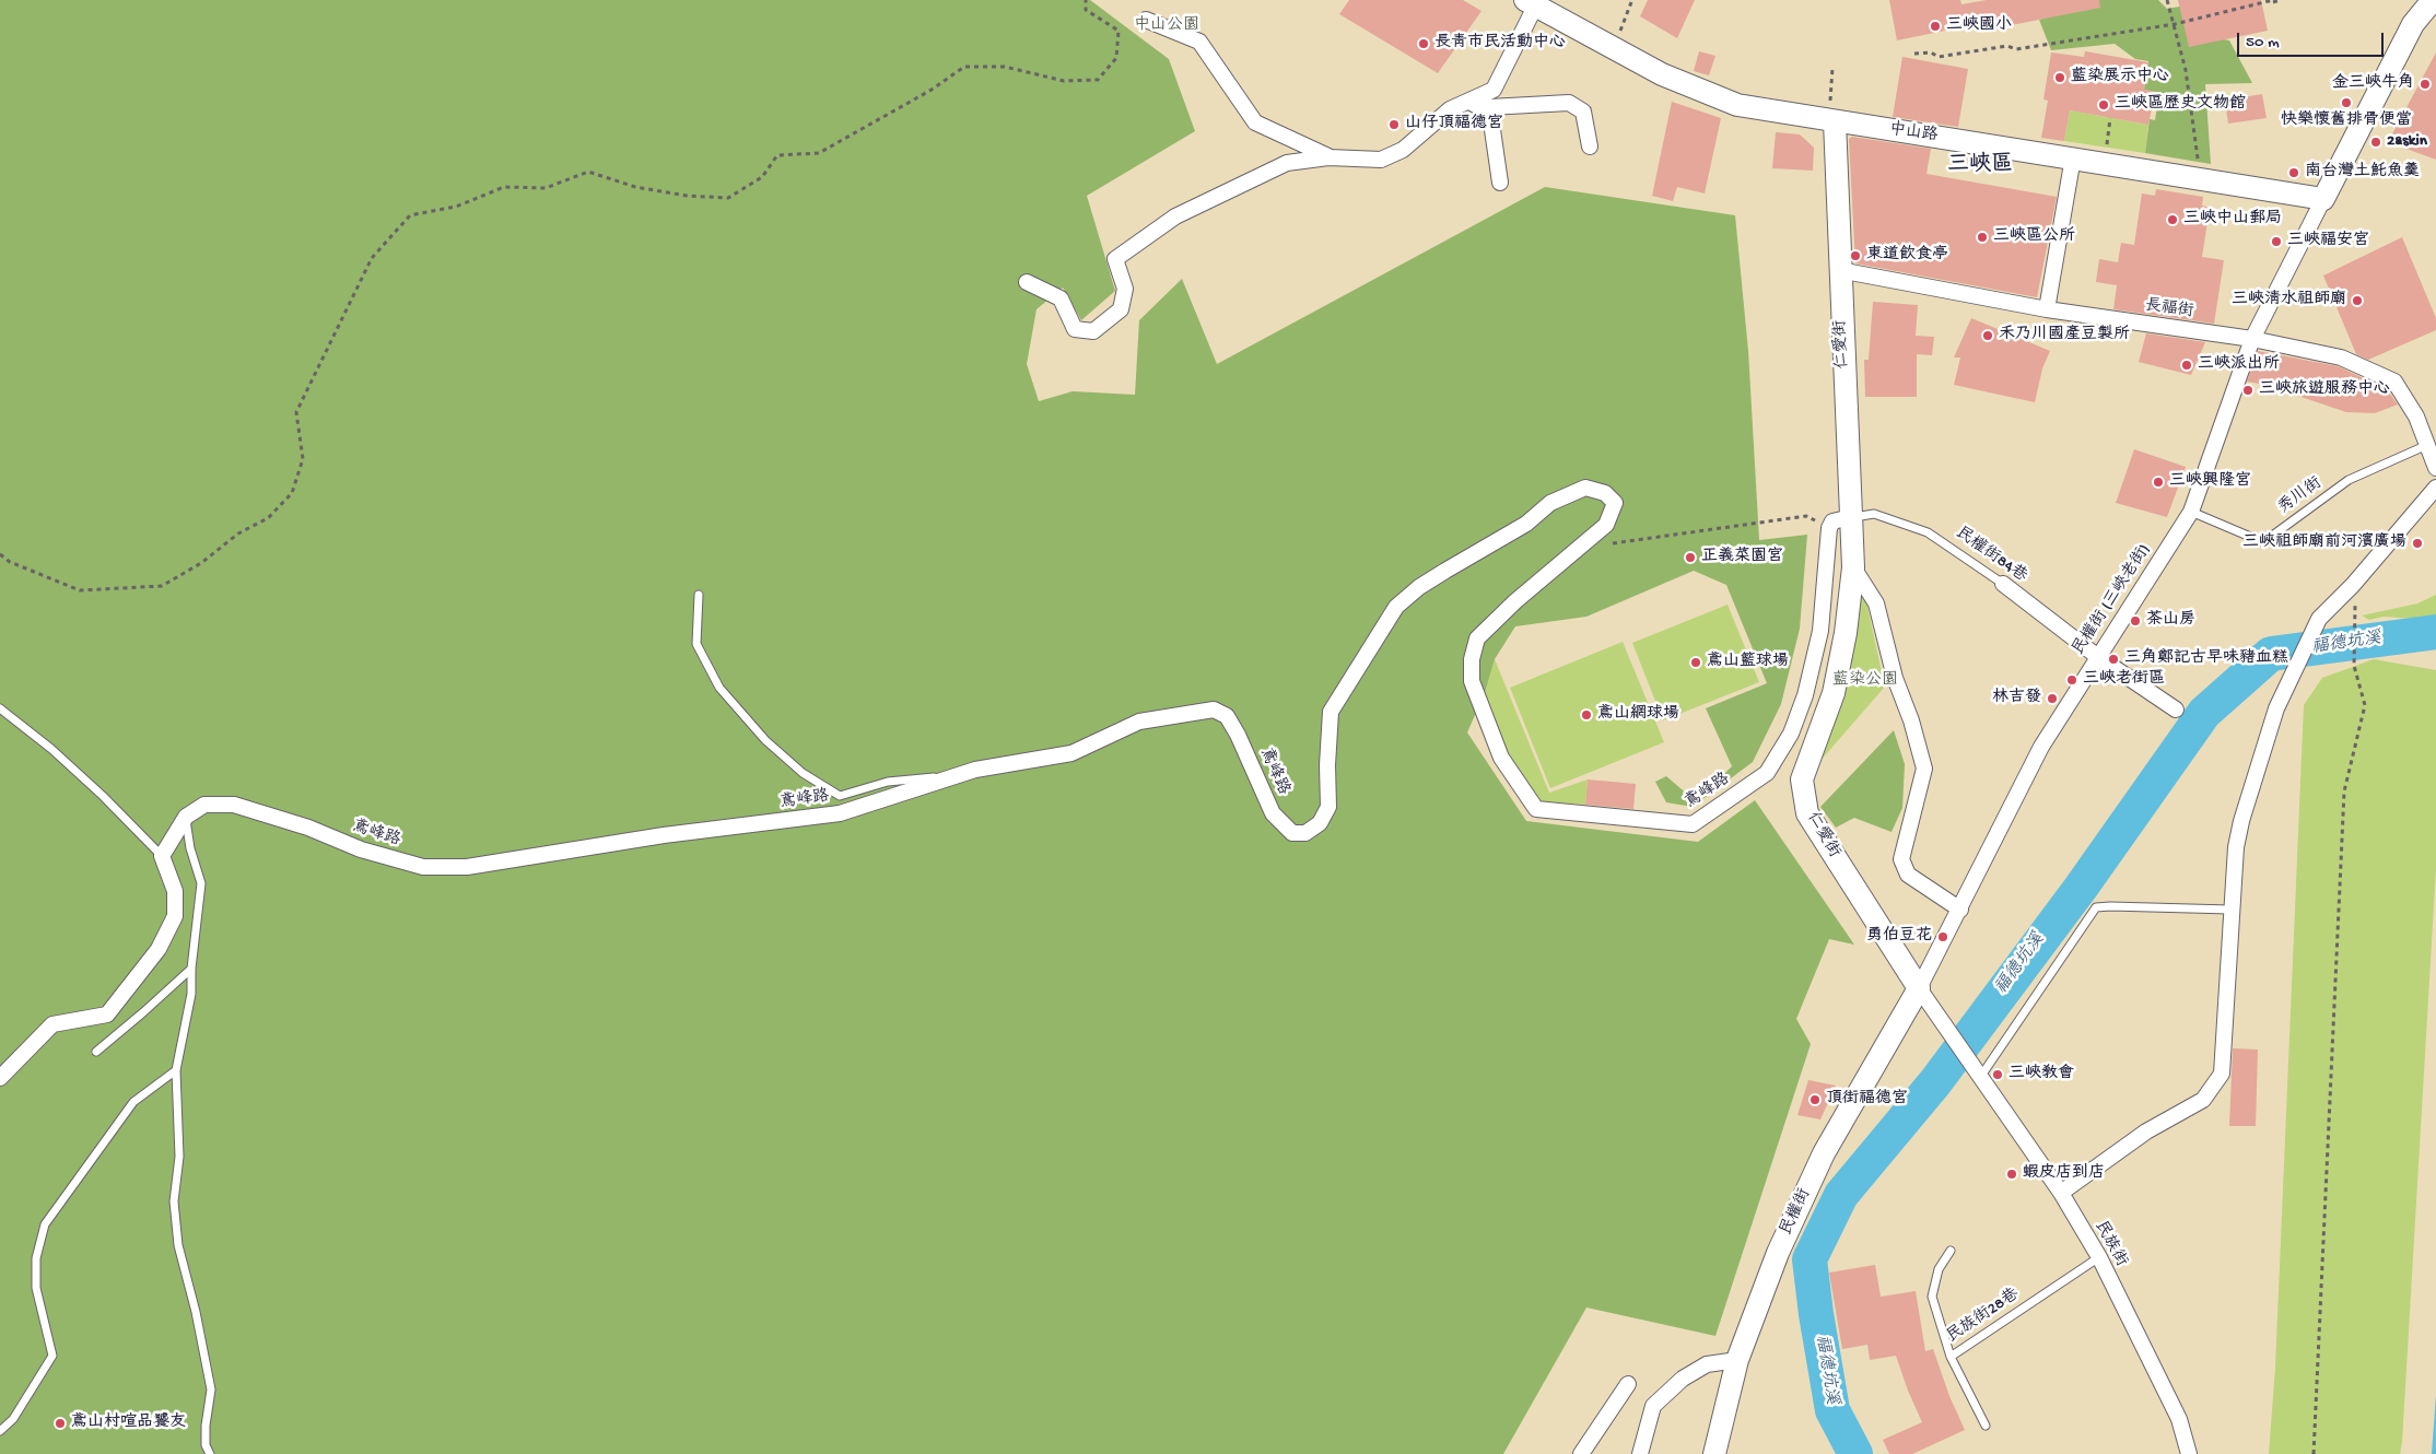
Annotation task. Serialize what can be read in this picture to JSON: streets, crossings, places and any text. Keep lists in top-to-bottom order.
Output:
{
  "streets": {
    "street": [
      "中山路",
      "長福街",
      "仁愛街",
      "民權街84巷",
      "民權街 (三峽老街)",
      "鳶峰路",
      "民權街",
      "民族街"
    ],
    "lane": ["秀川街", "民族街28巷"]
  },
  "crossings": [
    ["中山路", "仁愛街"],
    ["長福街", "仁愛街"],
    ["長福街", "秀川街"],
    ["長福街", "民權街 (三峽老街)"],
    ["仁愛街", "民權街84巷"],
    ["仁愛街", "民權街 (三峽老街)"],
    ["仁愛街", "鳶峰路"],
    ["仁愛街", "民權街"],
    ["仁愛街", "民族街"],
    ["秀川街", "民權街 (三峽老街)"],
    ["民權街84巷", "民權街 (三峽老街)"],
    ["民權街84巷", "鳶峰路"],
    ["民權街 (三峽老街)", "民權街"],
    ["民權街 (三峽老街)", "民族街"],
    ["民權街", "民族街"],
    ["民族街", "民族街28巷"]
  ],
  "districts": ["三峽區"],
  "water": ["福德坑溪"],
  "parks": ["中山公園", "藍染公園"],
  "places": [
    "三峽國小",
    "長青市民活動中心",
    "藍染展示中心",
    "金三峽牛角",
    "快樂懷舊排骨便當",
    "三峽區歷史文物館",
    "山仔頂福德宮",
    "2&skin",
    "南台灣土魠魚羹",
    "三峽中山郵局",
    "三峽區公所",
    "三峽福安宮",
    "東道飲食亭",
    "三峽清水祖師廟",
    "禾乃川國產豆製所",
    "三峽派出所",
    "三峽旅遊服務中心",
    "三峽興隆宮",
    "三峽祖師廟前河濱廣場",
    "正義菜園宮",
    "茶山房",
    "三角鄭記古早味豬血糕",
    "鳶山籃球場",
    "三峽老街區",
    "林吉發",
    "鳶山網球場",
    "勇伯豆花",
    "三峽教會",
    "頂街福德宮",
    "蝦皮店到店",
    "鳶山村喧品饕友"
  ],
  "scale_bar": "50 m"
}
